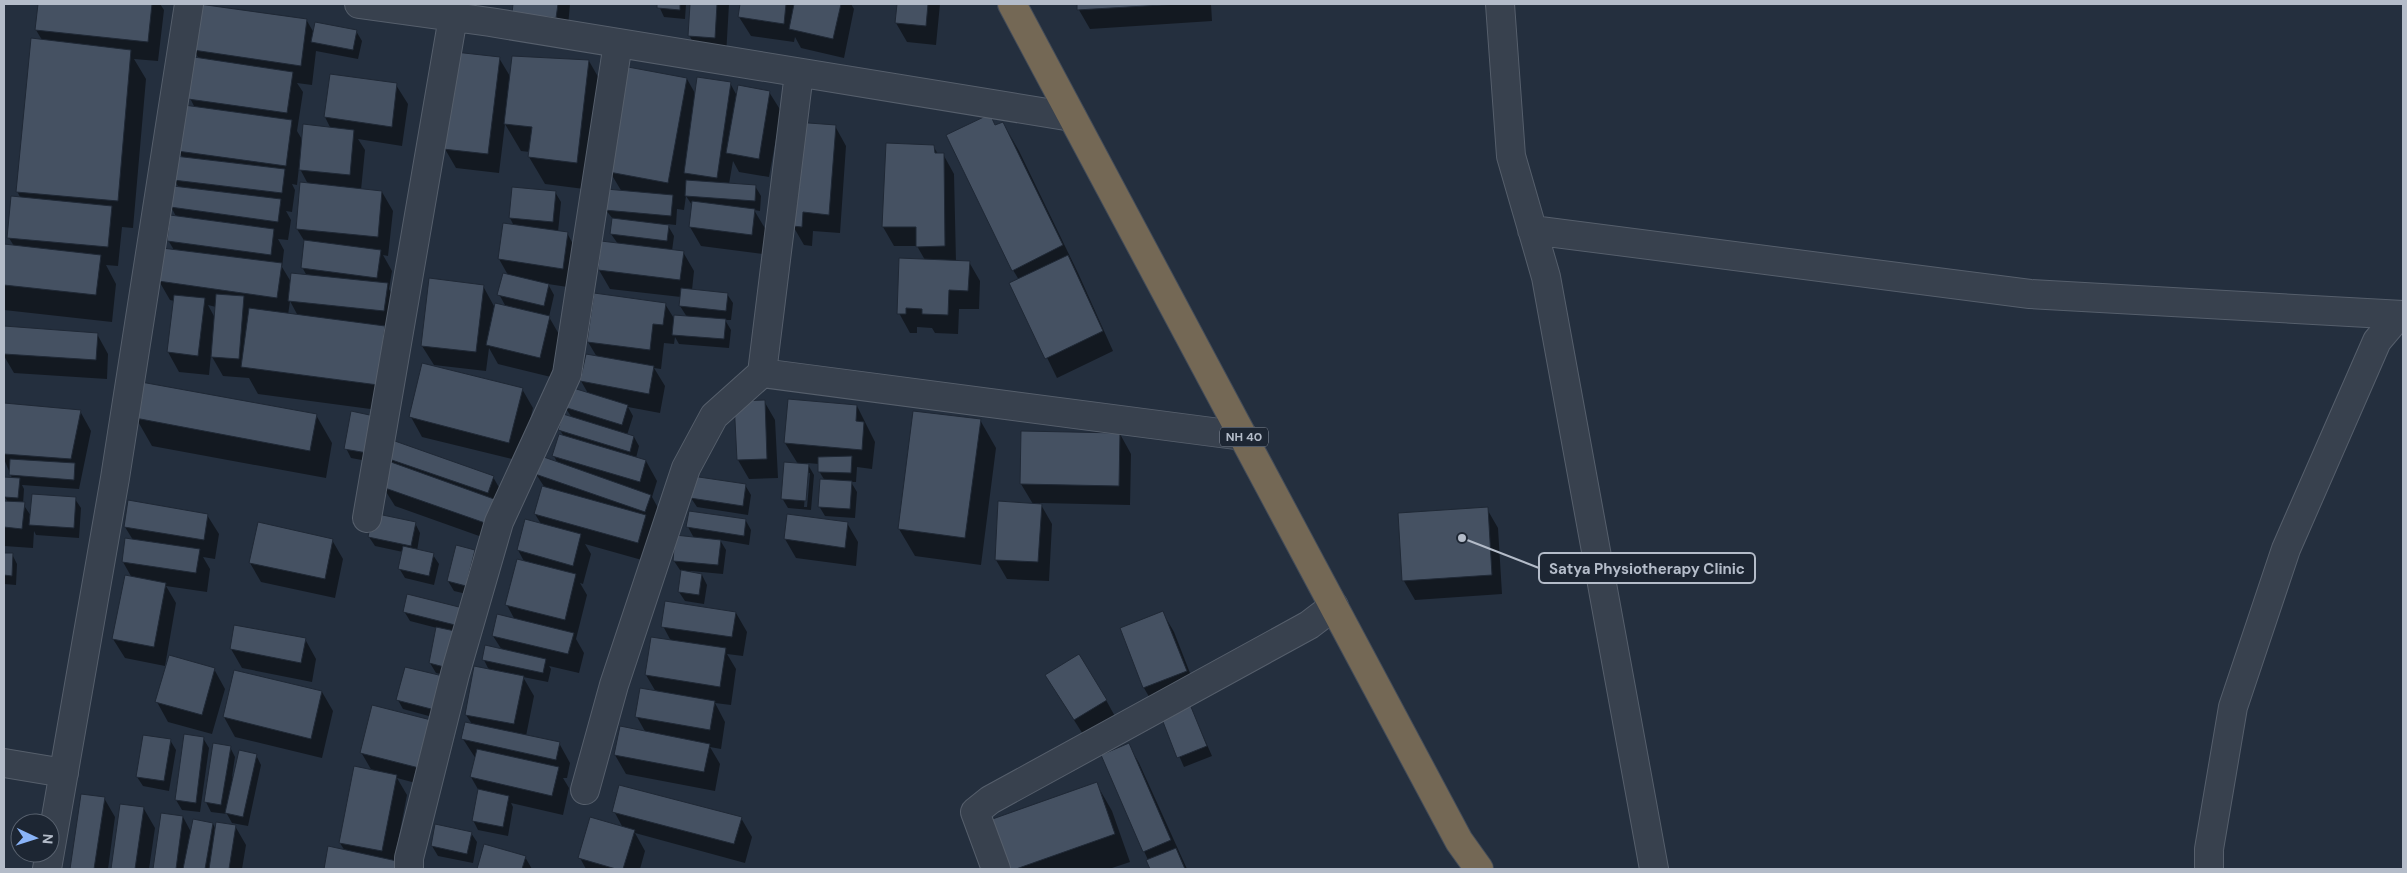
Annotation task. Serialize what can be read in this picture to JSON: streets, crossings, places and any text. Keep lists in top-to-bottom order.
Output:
{
  "streets": {
    "highway": ["NH 40"]
  },
  "places": ["Satya Physiotherapy Clinic"],
  "north": "right"
}
